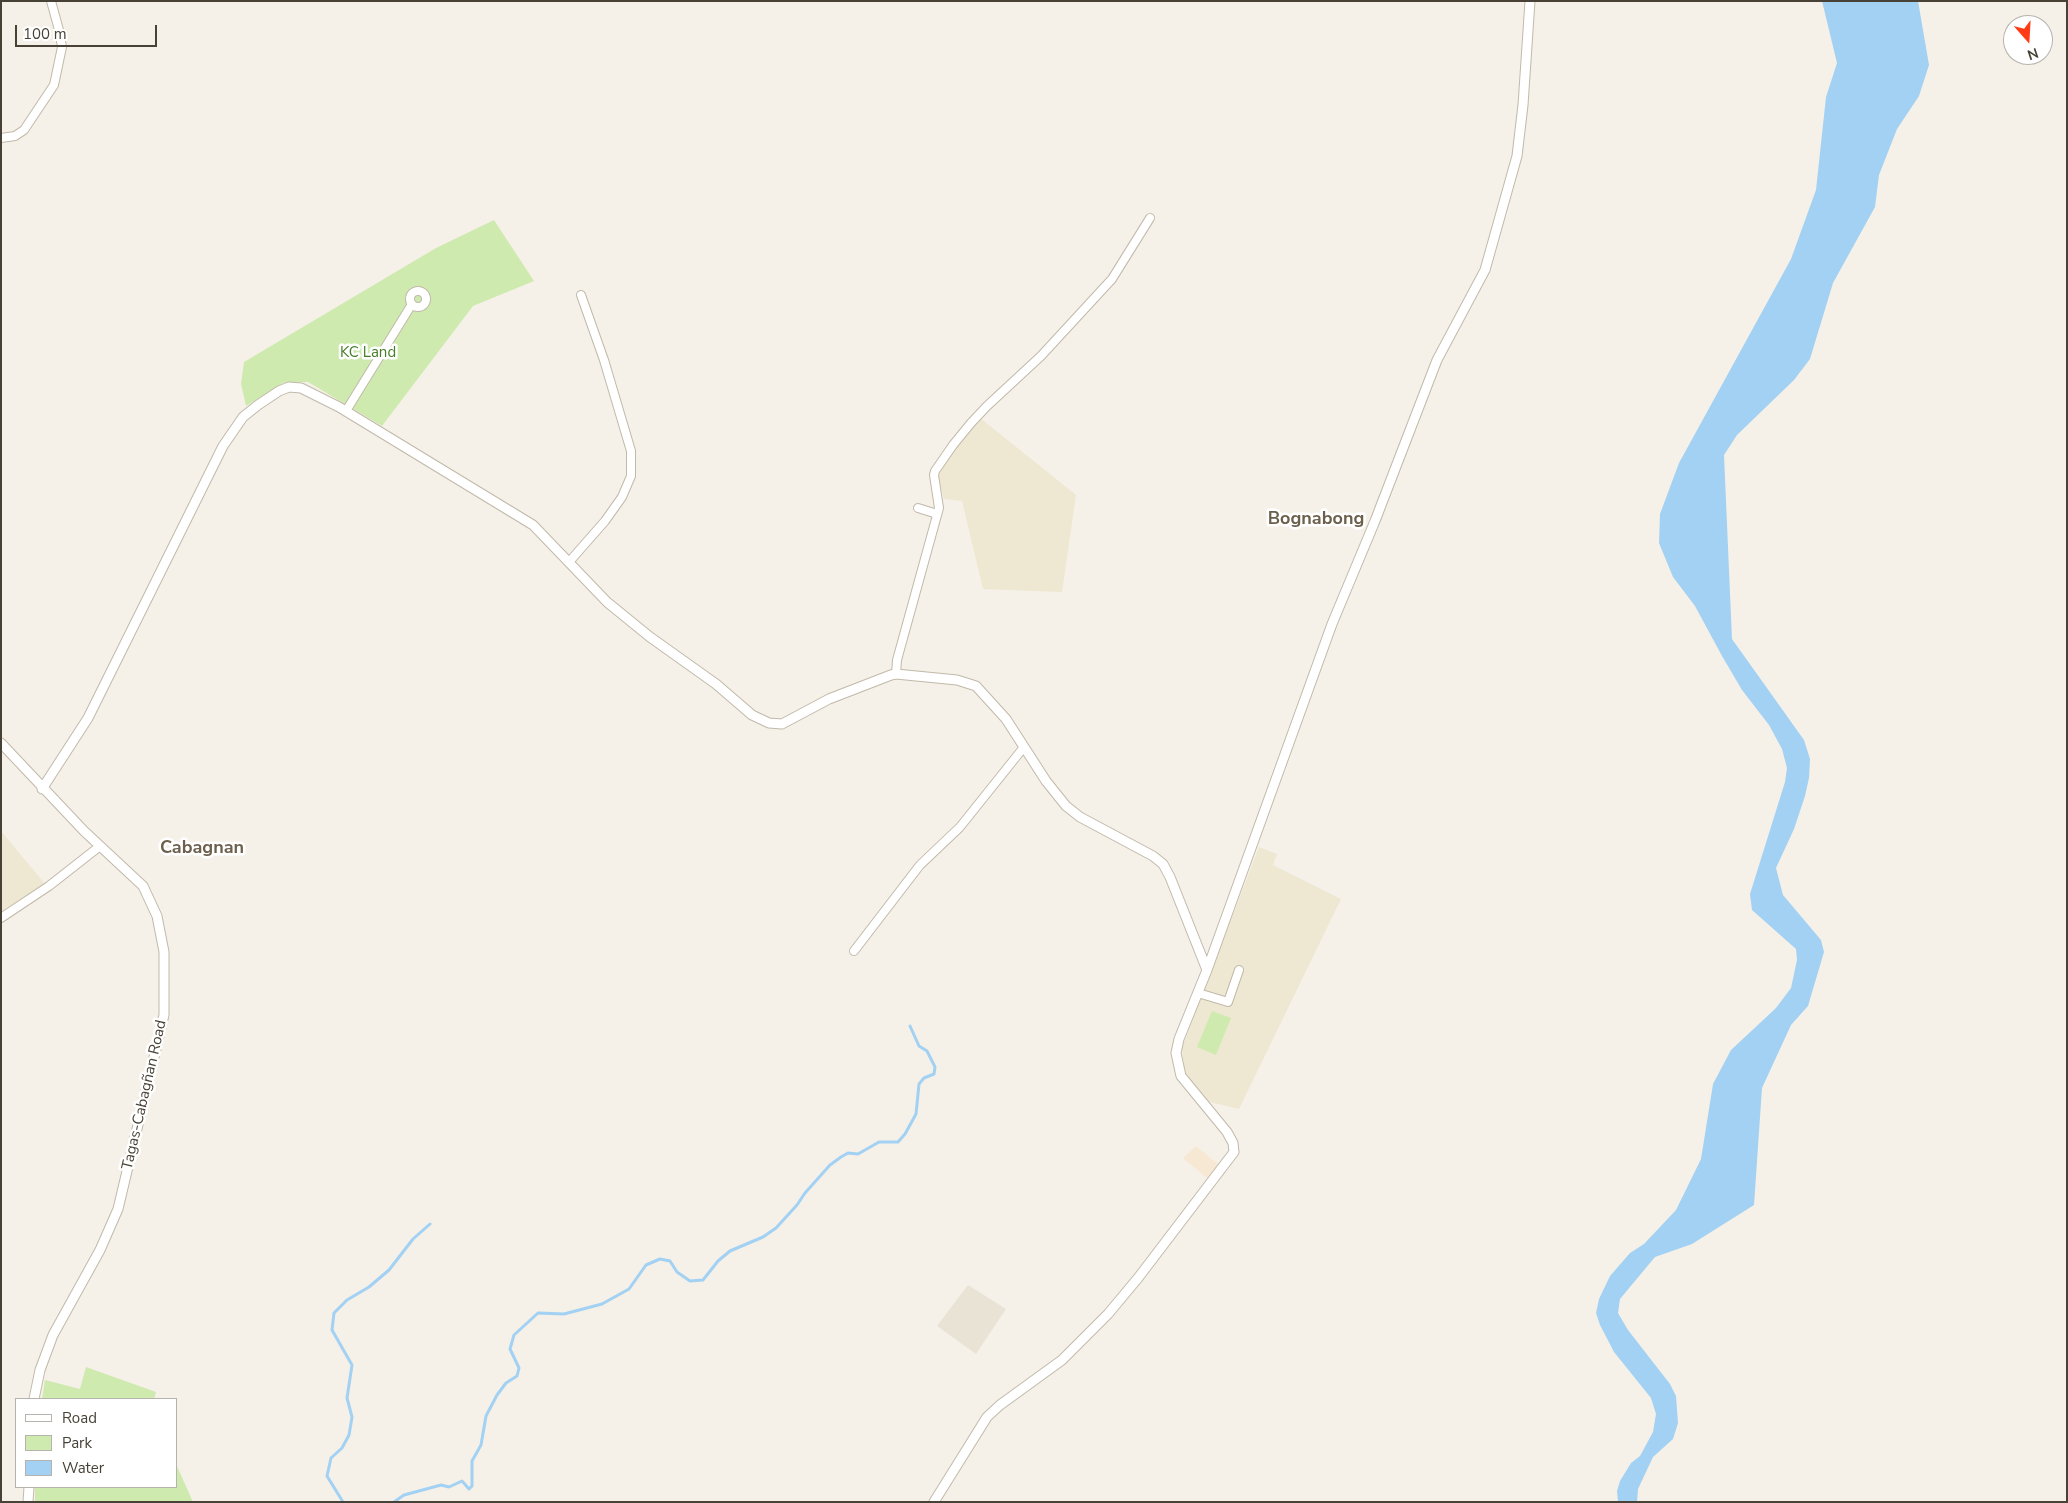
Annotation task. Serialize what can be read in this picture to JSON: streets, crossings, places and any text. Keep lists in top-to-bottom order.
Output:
{
  "streets": {
    "street": ["Tagas-Cabagñan Road"]
  },
  "districts": ["Bognabong", "Cabagnan"],
  "parks": ["KC Land"],
  "legend": ["Road", "Park", "Water"],
  "scale_bar": "100 m",
  "north": "bottom"
}
